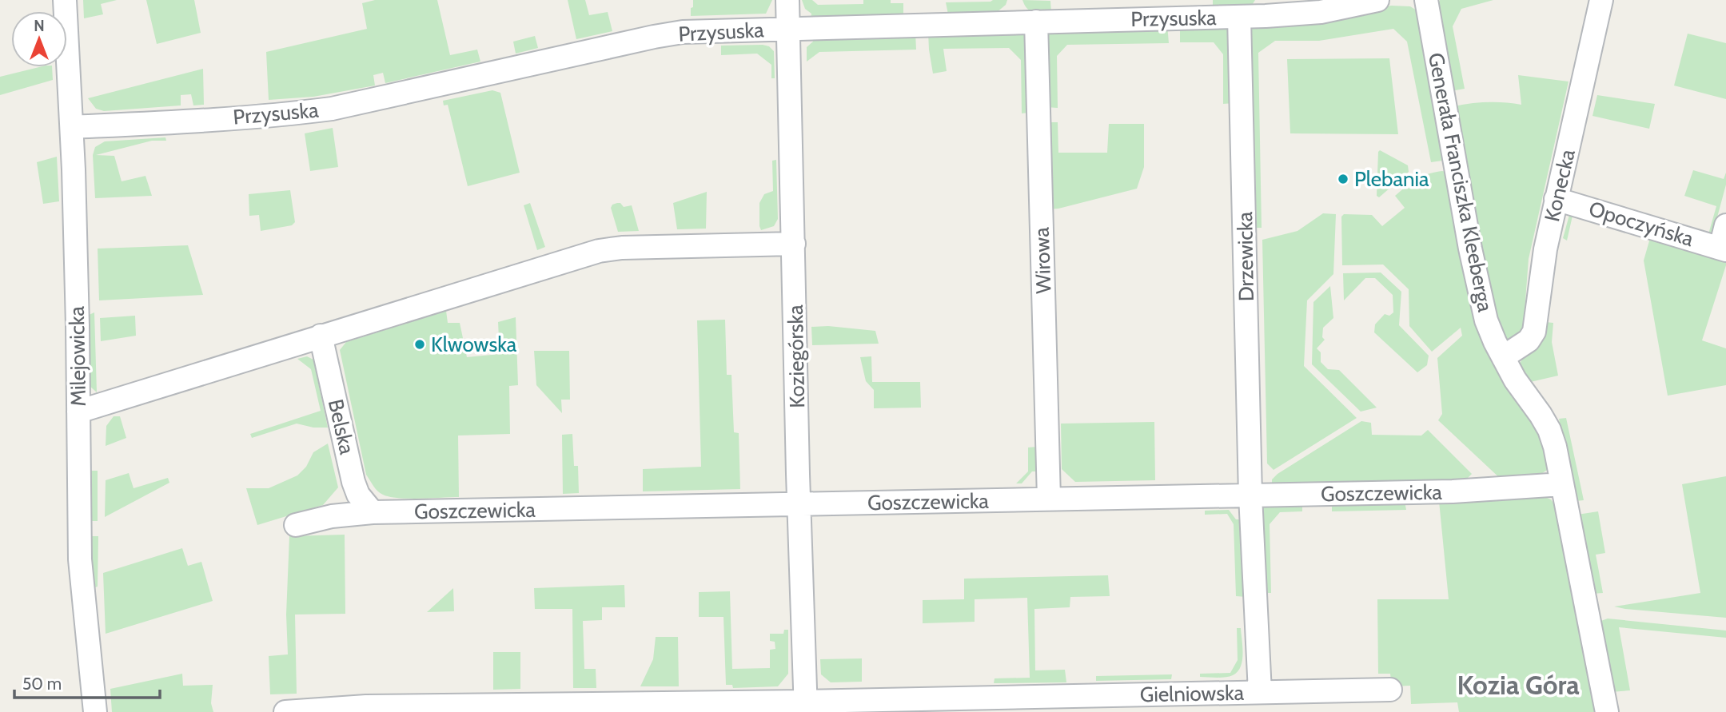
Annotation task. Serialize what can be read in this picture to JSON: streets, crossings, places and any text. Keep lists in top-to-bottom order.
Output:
{
  "streets": {
    "street": [
      "Przysuska",
      "Generała Franciszka Kleeberga",
      "Konecka",
      "Opoczyńska",
      "Drzewicka",
      "Wirowa",
      "Milejowicka",
      "Koziegórska",
      "Belska",
      "Goszczewicka",
      "Gielniowska"
    ]
  },
  "crossings": [
    ["Przysuska", "Drzewicka"],
    ["Przysuska", "Wirowa"],
    ["Przysuska", "Milejowicka"],
    ["Przysuska", "Koziegórska"],
    ["Generała Franciszka Kleeberga", "Konecka"],
    ["Generała Franciszka Kleeberga", "Goszczewicka"],
    ["Konecka", "Opoczyńska"],
    ["Drzewicka", "Goszczewicka"],
    ["Drzewicka", "Gielniowska"],
    ["Wirowa", "Goszczewicka"],
    ["Koziegórska", "Goszczewicka"],
    ["Koziegórska", "Gielniowska"],
    ["Belska", "Goszczewicka"],
    ["Goszczewicka", "Gielniowska"]
  ],
  "districts": ["Kozia Góra"],
  "places": ["Plebania", "Klwowska"],
  "scale_bar": "50 m",
  "north": "top"
}
